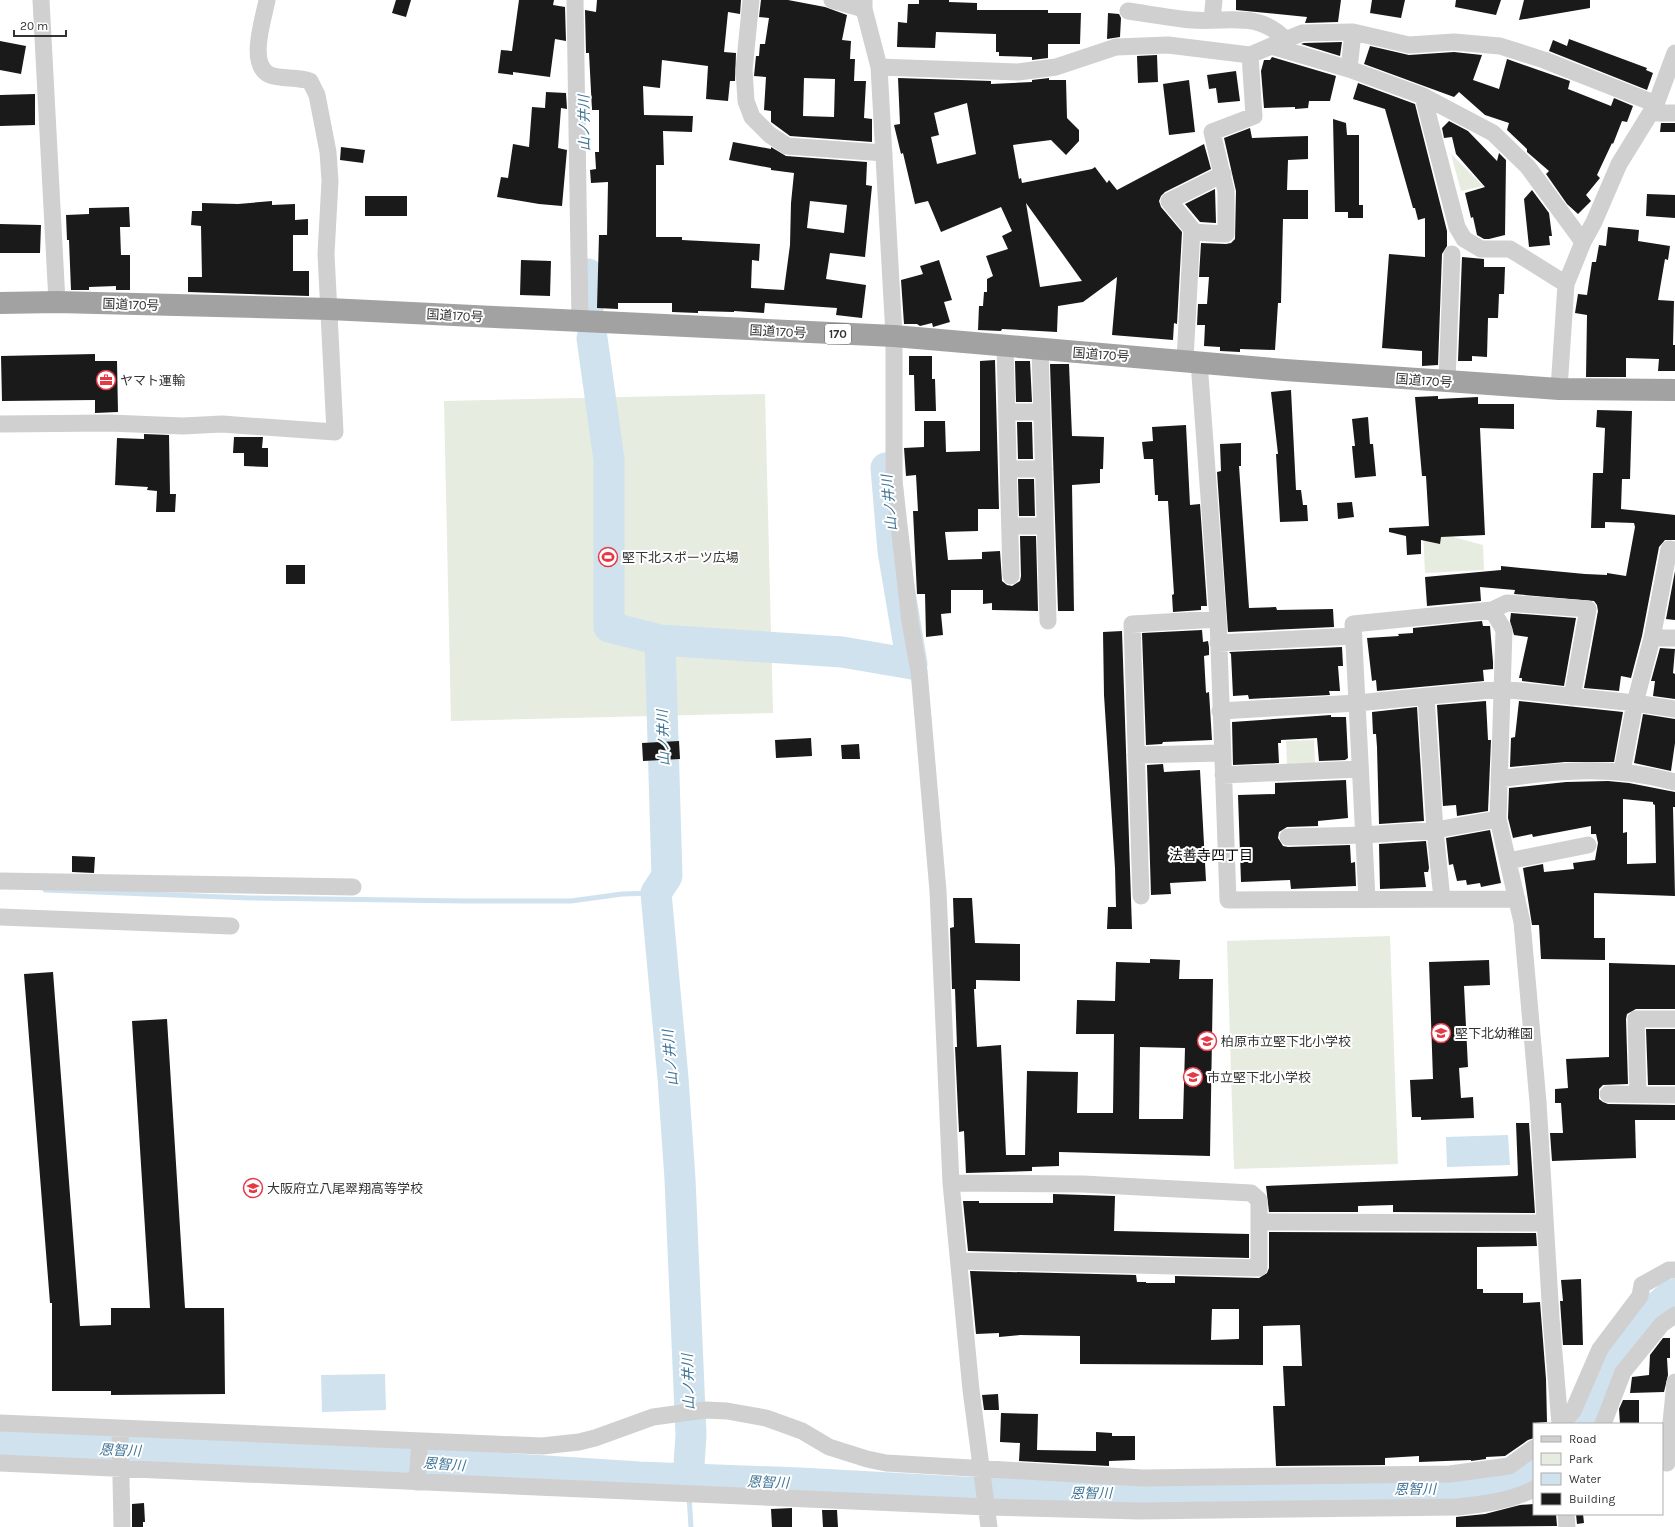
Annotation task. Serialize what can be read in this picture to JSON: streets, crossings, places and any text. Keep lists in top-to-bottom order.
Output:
{
  "streets": {
    "highway": ["国道170号", "170"]
  },
  "districts": ["法善寺四丁目"],
  "water": ["山ノ井川", "恩智川"],
  "places": {
    "office": ["ヤマト運輸"],
    "sports": ["堅下北スポーツ広場"],
    "school or university": [
      "堅下北幼稚園",
      "柏原市立堅下北小学校",
      "市立堅下北小学校",
      "大阪府立八尾翠翔高等学校"
    ]
  },
  "legend": [
    "Road",
    "Park",
    "Water",
    "Building"
  ],
  "scale_bar": "20 m"
}
